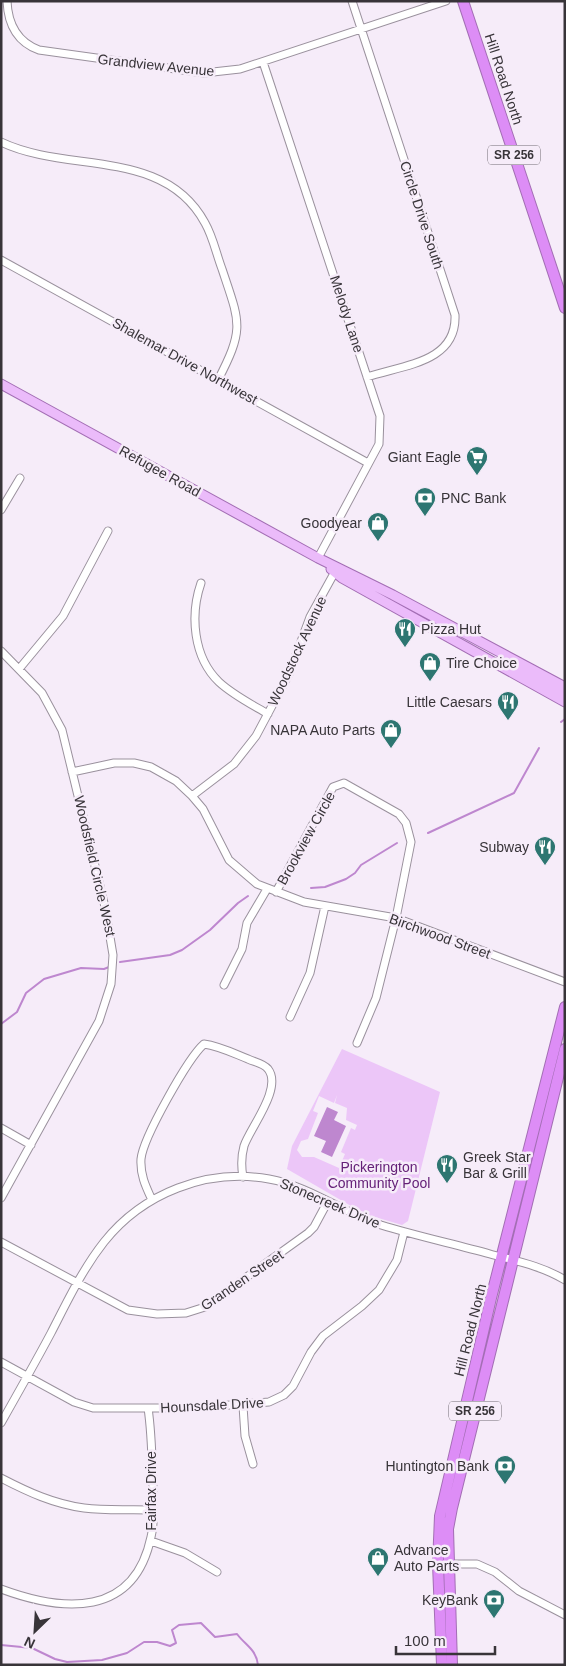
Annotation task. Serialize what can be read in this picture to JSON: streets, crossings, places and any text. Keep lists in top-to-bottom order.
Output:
{
  "streets": {
    "highway": ["Hill Road North", "SR 256"],
    "main road": ["Refugee Road"],
    "street": [
      "Grandview Avenue",
      "Circle Drive South",
      "Melody Lane",
      "Shalemar Drive Northwest",
      "Woodstock Avenue",
      "Brookview Circle",
      "Woodsfield Circle West",
      "Birchwood Street",
      "Stonecreek Drive",
      "Granden Street",
      "Hounsdale Drive",
      "Fairfax Drive"
    ]
  },
  "crossings": [
    ["Grandview Avenue", "Circle Drive South"],
    ["Grandview Avenue", "Melody Lane"],
    ["Hill Road North", "Stonecreek Drive"],
    ["Circle Drive South", "Melody Lane"],
    ["Melody Lane", "Shalemar Drive Northwest"],
    ["Melody Lane", "Refugee Road"],
    ["Refugee Road", "Woodstock Avenue"],
    ["Woodstock Avenue", "Birchwood Street"],
    ["Brookview Circle", "Birchwood Street"],
    ["Woodsfield Circle West", "Birchwood Street"],
    ["Stonecreek Drive", "Granden Street"],
    ["Stonecreek Drive", "Hounsdale Drive"],
    ["Hounsdale Drive", "Fairfax Drive"]
  ],
  "parks": ["Pickerington Community Pool"],
  "places": {
    "supermarket": ["Giant Eagle"],
    "bank": ["PNC Bank", "Huntington Bank", "KeyBank"],
    "shop": [
      "Goodyear",
      "Tire Choice",
      "NAPA Auto Parts",
      "Advance Auto Parts"
    ],
    "restaurant": [
      "Pizza Hut",
      "Little Caesars",
      "Subway",
      "Greek Star Bar & Grill"
    ]
  },
  "scale_bar": "100 m",
  "north": "bottom left"
}
